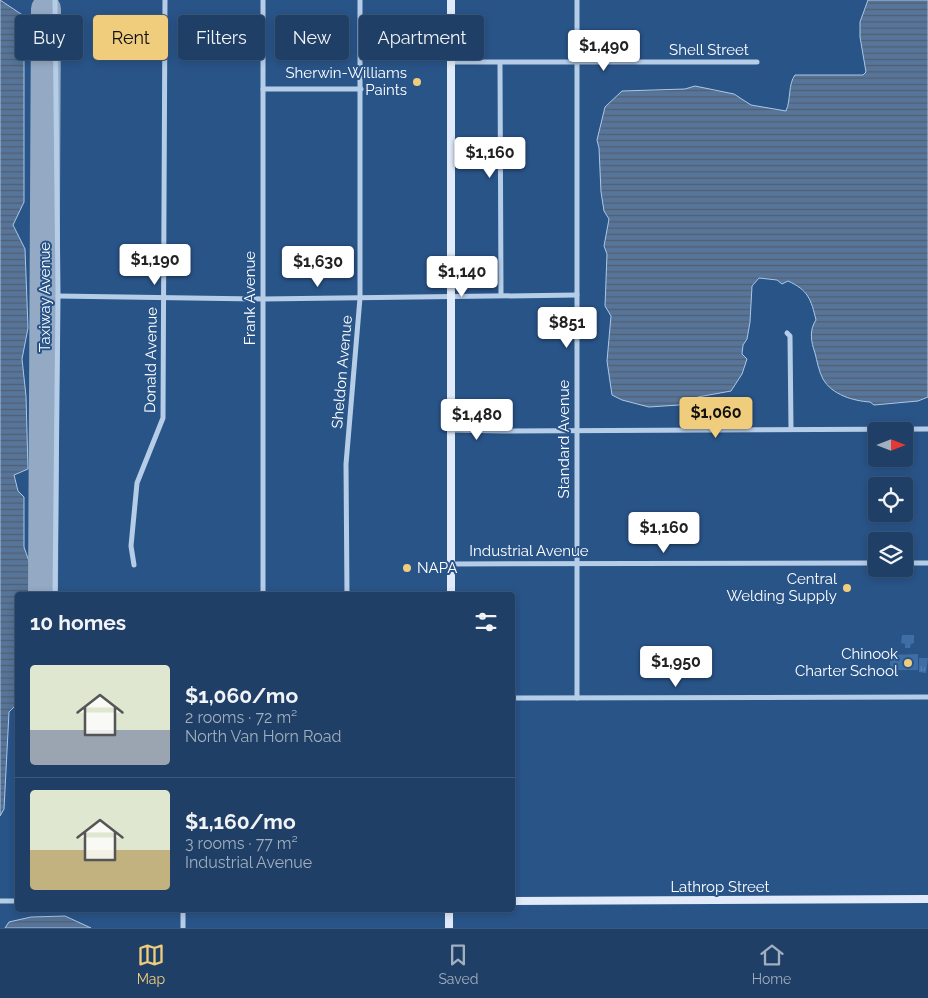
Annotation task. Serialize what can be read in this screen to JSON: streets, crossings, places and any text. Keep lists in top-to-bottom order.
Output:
{
  "streets": {
    "main road": ["Lathrop Street"],
    "street": [
      "Shell Street",
      "Taxiway Avenue",
      "Frank Avenue",
      "Donald Avenue",
      "Sheldon Avenue",
      "Standard Avenue",
      "Industrial Avenue"
    ]
  },
  "crossings": [
    ["Shell Street", "Standard Avenue"],
    ["Standard Avenue", "Industrial Avenue"]
  ],
  "places": [
    "Sherwin-Williams Paints",
    "NAPA",
    "Central Welding Supply",
    "Chinook Charter School"
  ],
  "north": "right",
  "page": {
    "chip": [
      "Buy",
      "Rent",
      "Filters",
      "New",
      "Apartment"
    ],
    "price": [
      "$1,490",
      "$1,160",
      "$1,190",
      "$1,630",
      "$1,140",
      "$851",
      "$1,060",
      "$1,480",
      "$1,160",
      "$1,950"
    ],
    "heading": "10 homes",
    "list": [
      {
        "name": "$1,060/mo",
        "note": "2 rooms · 72 m² · North Van Horn Road"
      },
      {
        "name": "$1,160/mo",
        "note": "3 rooms · 77 m² · Industrial Avenue"
      }
    ],
    "tabs": ["Map", "Saved", "Home"]
  }
}
